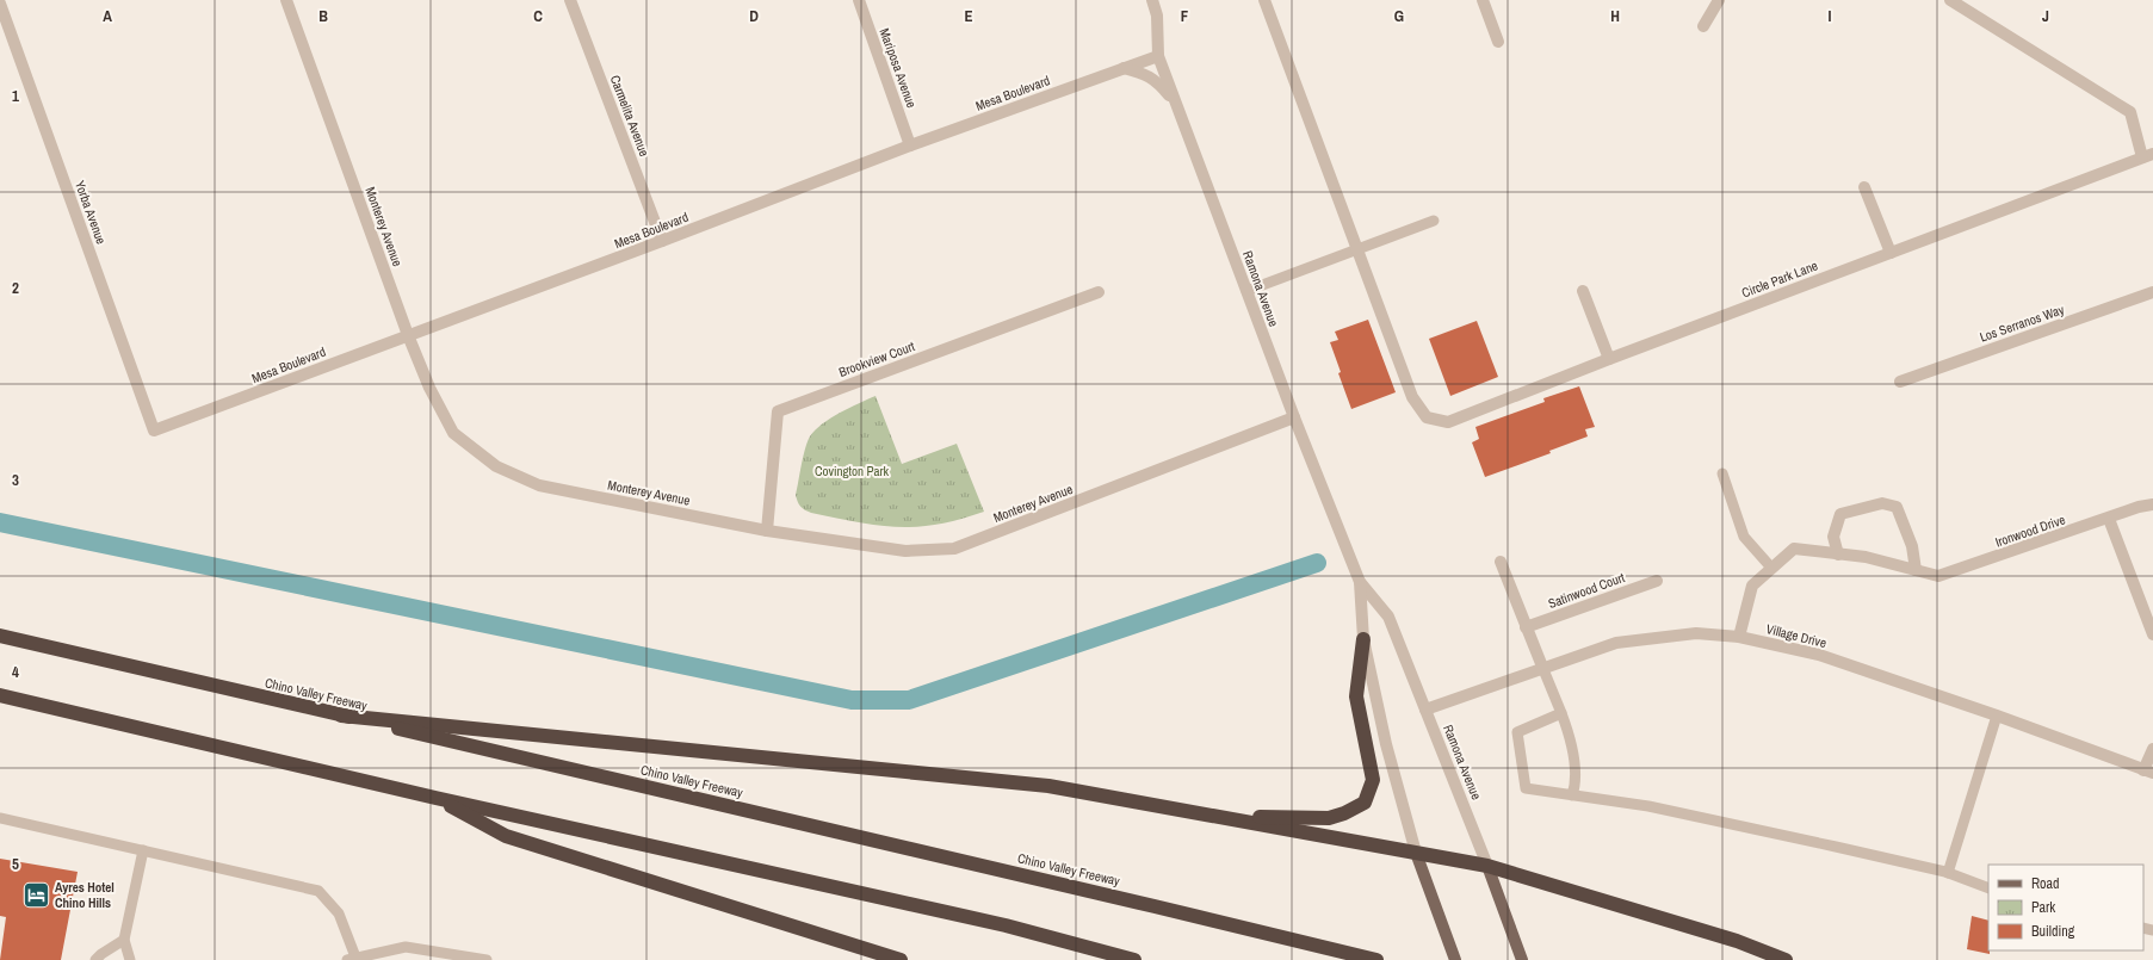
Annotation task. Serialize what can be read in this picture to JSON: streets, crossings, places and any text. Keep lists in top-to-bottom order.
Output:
{
  "streets": {
    "highway": ["Chino Valley Freeway"],
    "main road": ["Ramona Avenue"],
    "street": [
      "Mariposa Avenue",
      "Mesa Boulevard",
      "Carmelita Avenue",
      "Yorba Avenue",
      "Monterey Avenue",
      "Circle Park Lane",
      "Los Serranos Way",
      "Brookview Court",
      "Ironwood Drive",
      "Satinwood Court",
      "Village Drive"
    ]
  },
  "crossings": [
    ["Mariposa Avenue", "Mesa Boulevard"],
    ["Mesa Boulevard", "Carmelita Avenue"],
    ["Mesa Boulevard", "Yorba Avenue"],
    ["Mesa Boulevard", "Monterey Avenue"],
    ["Mesa Boulevard", "Ramona Avenue"],
    ["Monterey Avenue", "Ramona Avenue"],
    ["Monterey Avenue", "Brookview Court"],
    ["Ramona Avenue", "Village Drive"],
    ["Ironwood Drive", "Village Drive"]
  ],
  "parks": ["Covington Park"],
  "places": {
    "hotel": ["Ayres Hotel Chino Hills"]
  },
  "legend": ["Road", "Park", "Building"],
  "grid": {
    "columns": [
      "A",
      "B",
      "C",
      "D",
      "E",
      "F",
      "G",
      "H",
      "I",
      "J"
    ],
    "rows": [
      "1",
      "2",
      "3",
      "4",
      "5"
    ]
  }
}
